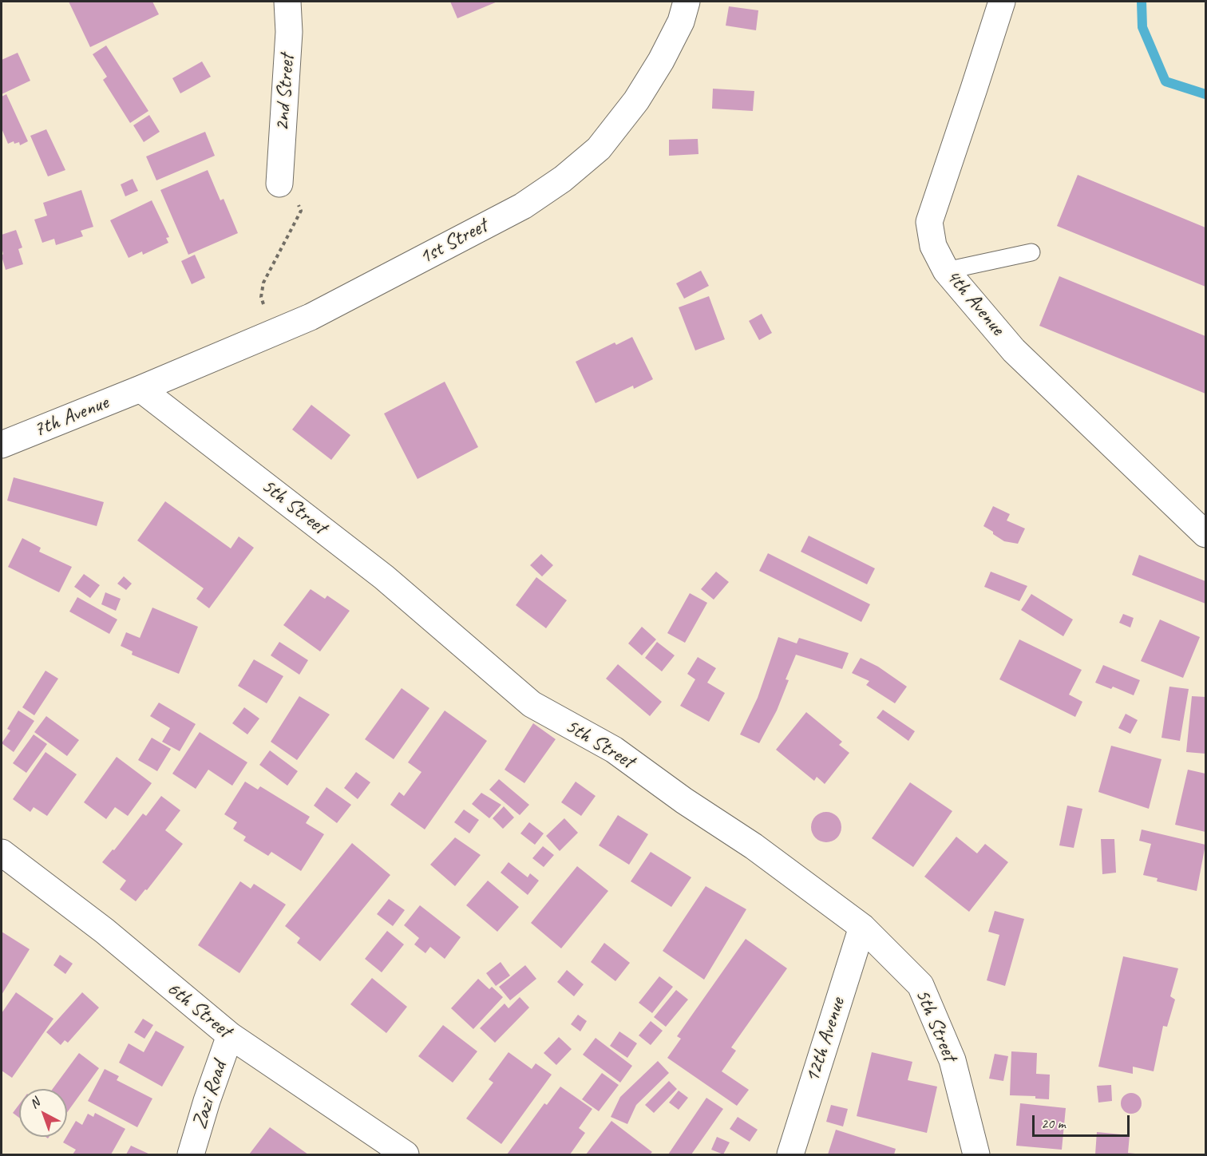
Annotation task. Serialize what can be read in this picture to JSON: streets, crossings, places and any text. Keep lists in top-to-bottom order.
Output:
{
  "streets": {
    "street": [
      "2nd Street",
      "1st Street",
      "4th Avenue",
      "7th Avenue",
      "5th Street",
      "6th Street",
      "12th Avenue",
      "Zazi Road"
    ]
  },
  "crossings": [
    ["1st Street", "7th Avenue"],
    ["1st Street", "5th Street"],
    ["7th Avenue", "5th Street"],
    ["5th Street", "12th Avenue"],
    ["6th Street", "Zazi Road"]
  ],
  "scale_bar": "20 m",
  "north": "top left"
}
